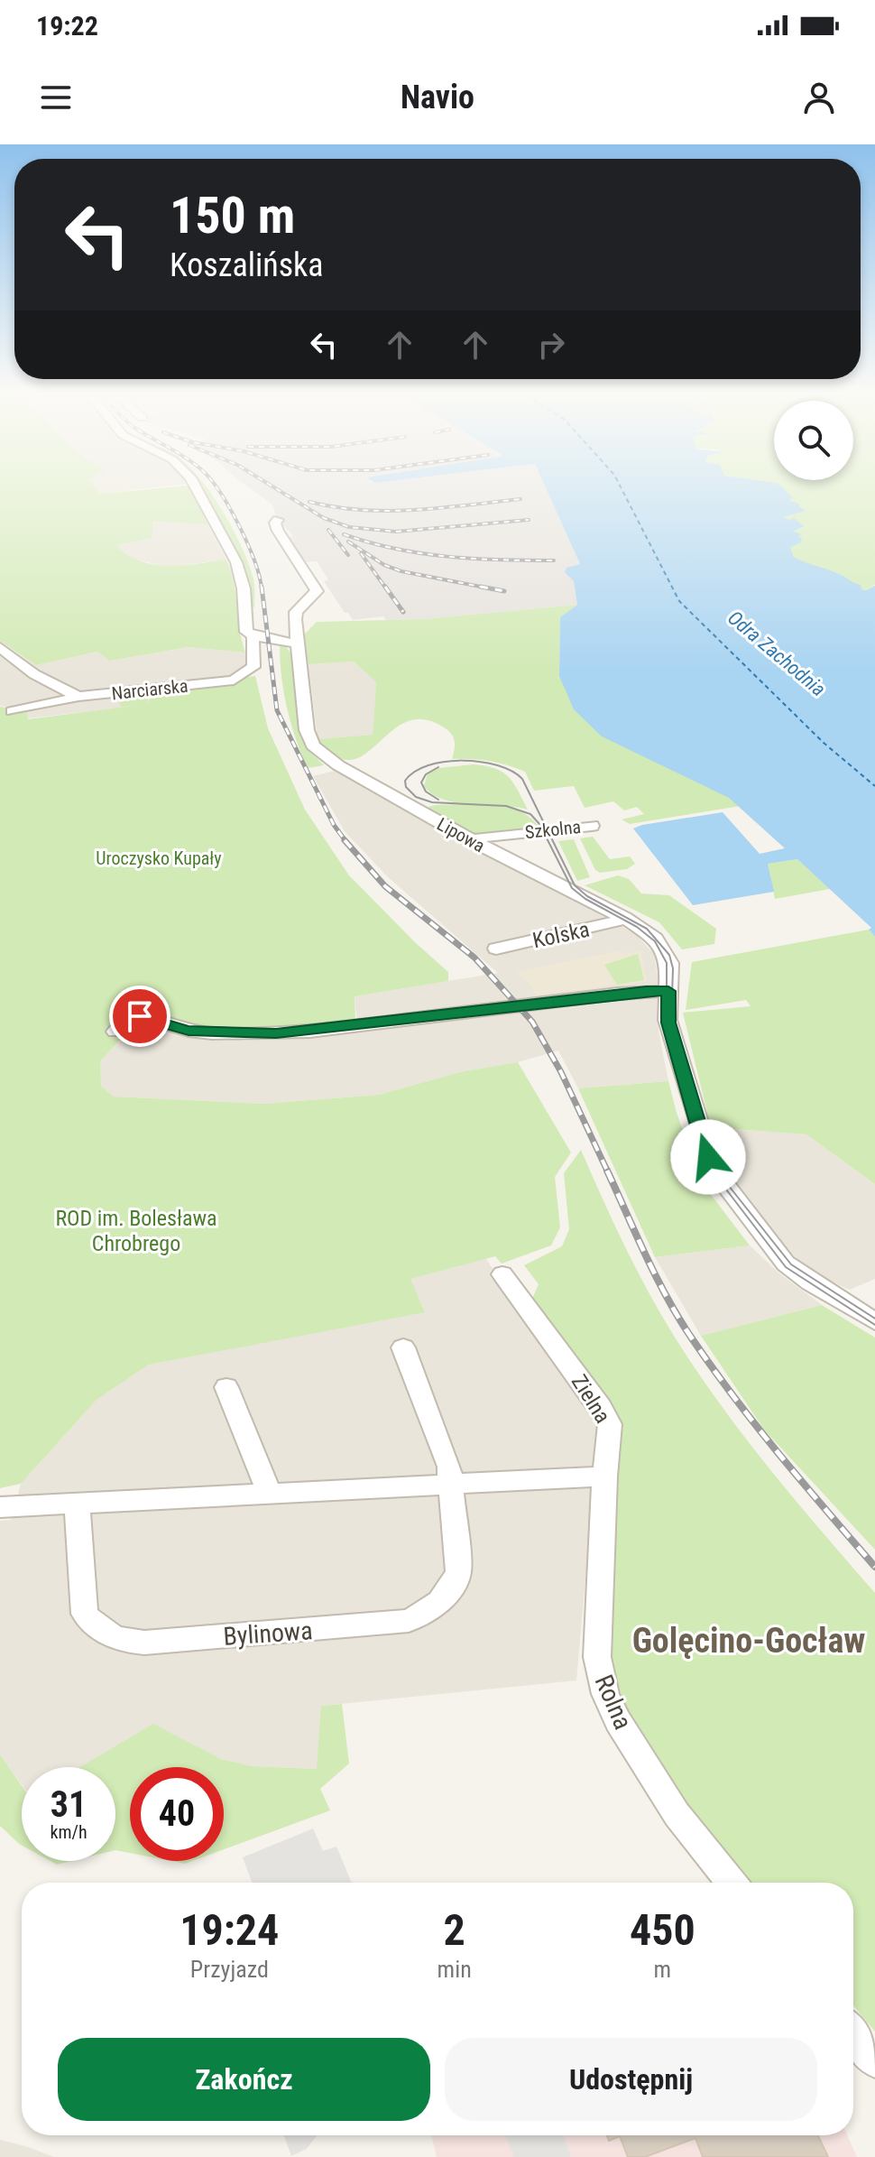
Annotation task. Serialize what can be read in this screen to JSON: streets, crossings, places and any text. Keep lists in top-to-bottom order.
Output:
{
  "streets": {
    "street": [
      "Narciarska",
      "Szkolna",
      "Lipowa",
      "Kolska",
      "Zielna",
      "Bylinowa",
      "Rolna"
    ]
  },
  "crossings": [
    ["Szkolna", "Lipowa"],
    ["Lipowa", "Kolska"],
    ["Zielna", "Rolna"]
  ],
  "districts": ["Golęcino-Gocław"],
  "water": ["Odra Zachodnia"],
  "parks": ["Uroczysko Kupały", "ROD im. Bolesława Chrobrego"],
  "page": {
    "status": "19:22",
    "header": "Navio",
    "turn": ["150 m", "Koszalińska"],
    "speed": "31 km/h",
    "limit": "40",
    "eta": [
      "19:24",
      "Przyjazd",
      "2",
      "min",
      "450",
      "m"
    ],
    "buttons": ["Zakończ", "Udostępnij"]
  }
}
